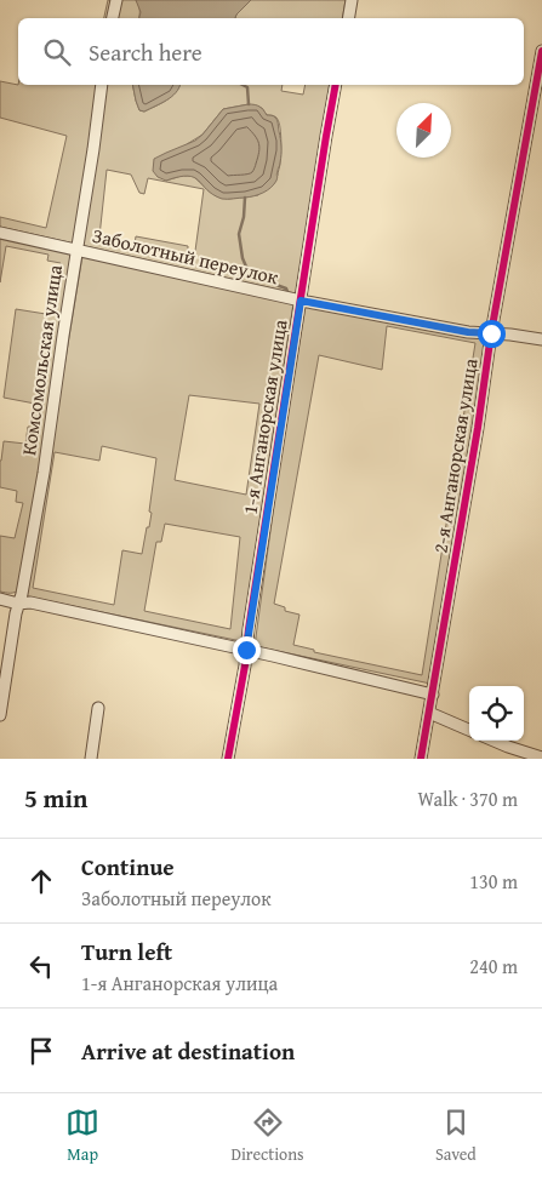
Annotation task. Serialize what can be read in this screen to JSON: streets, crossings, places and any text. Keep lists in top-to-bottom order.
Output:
{
  "streets": {
    "street": [
      "Заболотный переулок",
      "Комсомольская улица",
      "1-я Анганорская улица",
      "2-я Анганорская улица"
    ]
  },
  "crossings": [
    ["Заболотный переулок", "Комсомольская улица"],
    ["Заболотный переулок", "1-я Анганорская улица"],
    ["Заболотный переулок", "2-я Анганорская улица"]
  ],
  "north": "top right",
  "page": {
    "search": "Search here",
    "heading": ["5 min", "Walk · 370 m"],
    "list": [
      ["Continue", "Заболотный переулок", "130 m"],
      ["Turn left", "1-я Анганорская улица", "240 m"],
      "Arrive at destination"
    ],
    "nav": ["Map", "Directions", "Saved"]
  }
}
